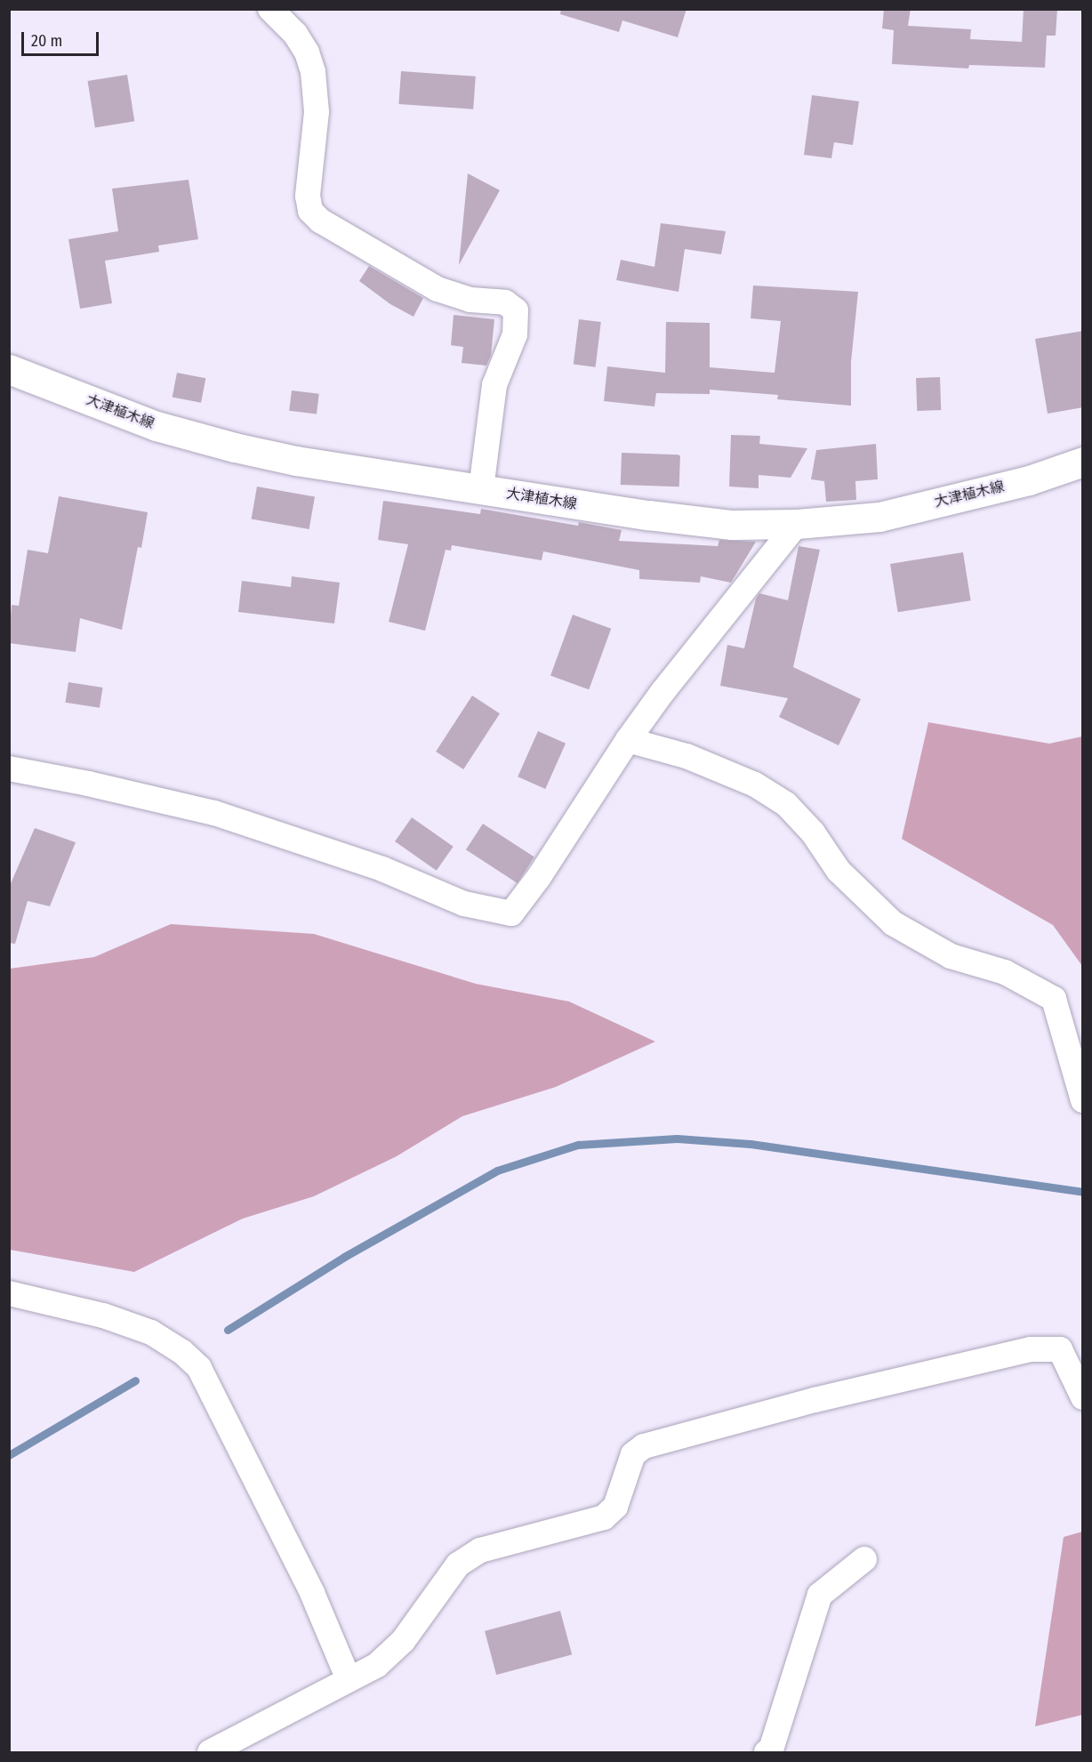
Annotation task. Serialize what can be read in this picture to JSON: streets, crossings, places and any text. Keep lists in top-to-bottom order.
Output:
{
  "streets": {
    "main road": ["大津植木線"]
  },
  "scale_bar": "20 m"
}
